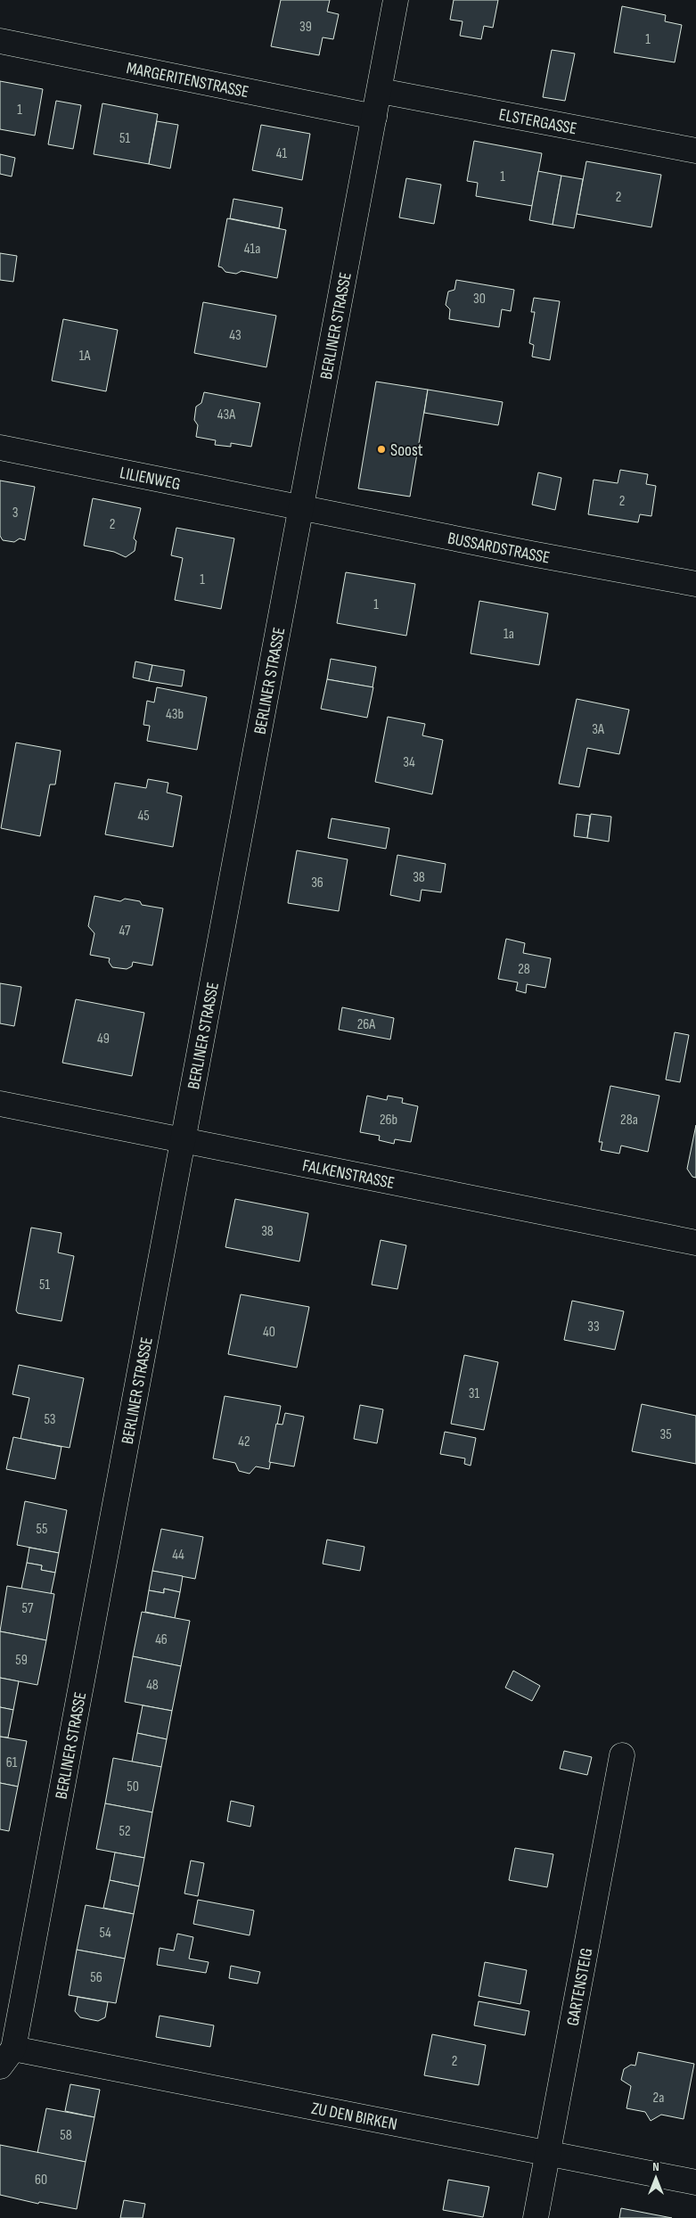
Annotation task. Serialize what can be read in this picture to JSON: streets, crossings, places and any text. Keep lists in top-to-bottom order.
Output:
{
  "streets": {
    "street": [
      "MARGERITENSTRASSE",
      "ELSTERGASSE",
      "BERLINER STRASSE",
      "LILIENWEG",
      "BUSSARDSTRASSE",
      "FALKENSTRASSE",
      "GARTENSTEIG",
      "ZU DEN BIRKEN"
    ]
  },
  "crossings": [
    ["MARGERITENSTRASSE", "BERLINER STRASSE"],
    ["ELSTERGASSE", "BERLINER STRASSE"],
    ["BERLINER STRASSE", "LILIENWEG"],
    ["BERLINER STRASSE", "BUSSARDSTRASSE"],
    ["BERLINER STRASSE", "FALKENSTRASSE"],
    ["BERLINER STRASSE", "ZU DEN BIRKEN"],
    ["LILIENWEG", "BUSSARDSTRASSE"],
    ["GARTENSTEIG", "ZU DEN BIRKEN"]
  ],
  "places": ["Soost"],
  "house_numbers": [
    "39",
    "1",
    "1",
    "51",
    "41",
    "1",
    "2",
    "41a",
    "30",
    "43",
    "1A",
    "43A",
    "2",
    "3",
    "2",
    "1",
    "1",
    "1a",
    "43b",
    "3A",
    "34",
    "45",
    "38",
    "36",
    "47",
    "28",
    "26A",
    "49",
    "26b",
    "28a",
    "38",
    "51",
    "33",
    "40",
    "31",
    "53",
    "35",
    "42",
    "55",
    "44",
    "57",
    "46",
    "59",
    "48",
    "61",
    "50",
    "52",
    "54",
    "56",
    "2",
    "2a",
    "58",
    "60"
  ],
  "north": "top"
}
